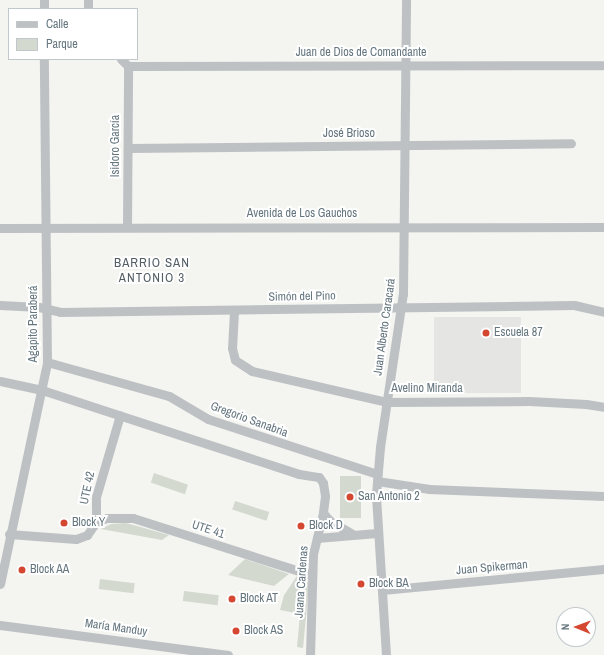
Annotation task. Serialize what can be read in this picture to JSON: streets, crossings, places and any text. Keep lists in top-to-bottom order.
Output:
{
  "streets": {
    "street": [
      "Juan de Dios de Comandante",
      "José Brioso",
      "Isidoro García",
      "Avenida de Los Gauchos",
      "Simón del Pino",
      "Agapito Paraberá",
      "Juan Alberto Caracará",
      "Avelino Miranda",
      "Gregorio Sanabria",
      "UTE 42",
      "UTE 41",
      "Juan Spikerman",
      "Juana Cardenas",
      "María Manduy"
    ]
  },
  "crossings": [
    ["Juan de Dios de Comandante", "Isidoro García"],
    ["Juan de Dios de Comandante", "Juan Alberto Caracará"],
    ["José Brioso", "Isidoro García"],
    ["José Brioso", "Juan Alberto Caracará"],
    ["Isidoro García", "Avenida de Los Gauchos"],
    ["Avenida de Los Gauchos", "Agapito Paraberá"],
    ["Avenida de Los Gauchos", "Juan Alberto Caracará"],
    ["Simón del Pino", "Agapito Paraberá"],
    ["Simón del Pino", "Juan Alberto Caracará"],
    ["Simón del Pino", "Avelino Miranda"],
    ["Agapito Paraberá", "Gregorio Sanabria"],
    ["Agapito Paraberá", "UTE 42"],
    ["Juan Alberto Caracará", "Avelino Miranda"],
    ["Juan Alberto Caracará", "Gregorio Sanabria"],
    ["Juan Alberto Caracará", "Juan Spikerman"],
    ["UTE 42", "UTE 41"],
    ["UTE 42", "Juana Cardenas"],
    ["UTE 41", "Juana Cardenas"]
  ],
  "districts": ["BARRIO SAN ANTONIO 3"],
  "places": [
    "Escuela 87",
    "San Antonio 2",
    "Block Y",
    "Block D",
    "Block AA",
    "Block BA",
    "Block AT",
    "Block AS"
  ],
  "legend": ["Calle", "Parque"],
  "north": "left"
}
